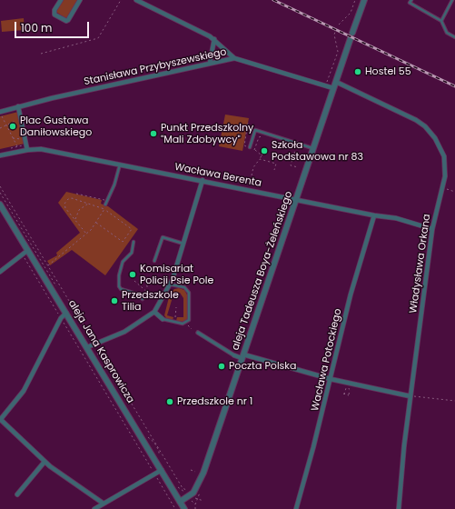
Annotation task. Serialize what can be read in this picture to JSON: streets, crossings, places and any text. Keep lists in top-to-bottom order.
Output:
{
  "streets": {
    "street": [
      "Stanisława Przybyszewskiego",
      "Wacława Berenta",
      "Władysława Orkana",
      "aleja Tadeusza Boya-Żeleńskiego",
      "aleja Jana Kasprowicza",
      "Wacława Potockiego"
    ]
  },
  "crossings": [
    ["Stanisława Przybyszewskiego", "aleja Tadeusza Boya-Żeleńskiego"],
    ["Wacława Berenta", "Władysława Orkana"],
    ["Wacława Berenta", "aleja Tadeusza Boya-Żeleńskiego"],
    ["Wacława Berenta", "Wacława Potockiego"],
    ["Władysława Orkana", "aleja Tadeusza Boya-Żeleńskiego"],
    ["aleja Tadeusza Boya-Żeleńskiego", "aleja Jana Kasprowicza"]
  ],
  "places": [
    "Hostel 55",
    "Plac Gustawa Daniłowskiego",
    "Punkt Przedszkolny \"Mali Zdobywcy\"",
    "Szkoła Podstawowa nr 83",
    "Komisariat Policji Psie Pole",
    "Przedszkole Tilia",
    "Poczta Polska",
    "Przedszkole nr 1"
  ],
  "scale_bar": "100 m"
}
